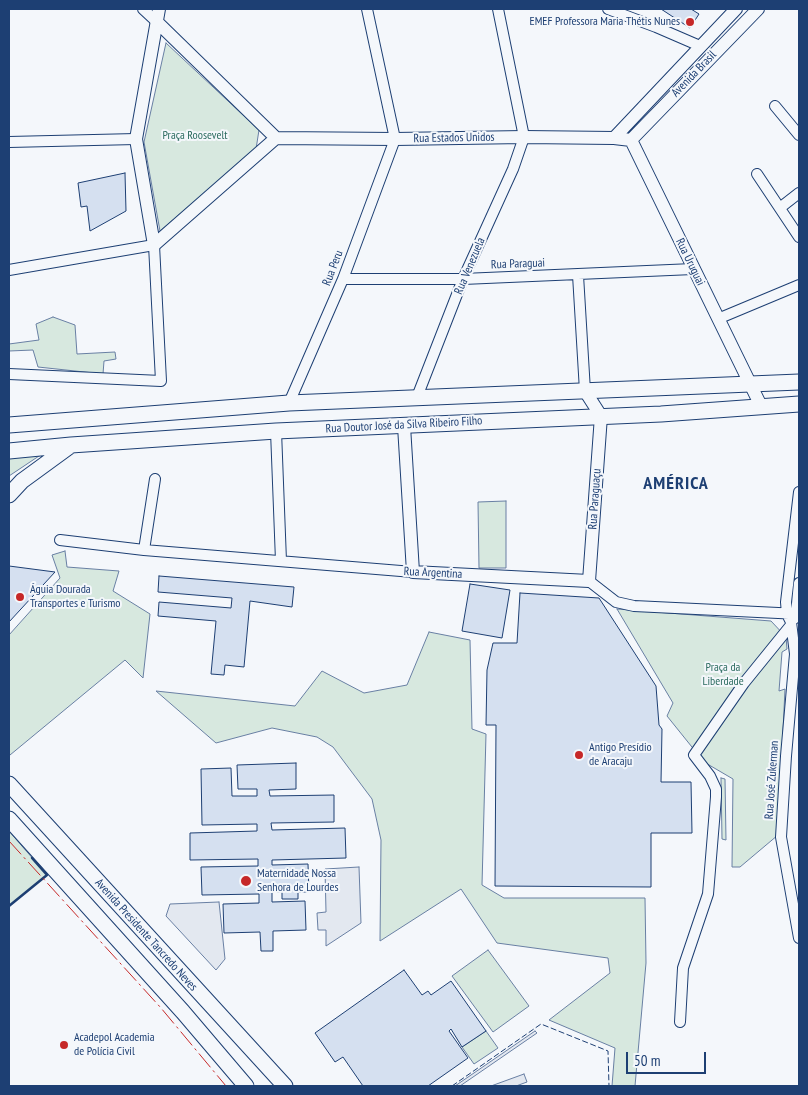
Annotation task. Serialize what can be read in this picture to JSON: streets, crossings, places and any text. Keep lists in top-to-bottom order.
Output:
{
  "streets": {
    "main road": ["Rua Doutor José da Silva Ribeiro Filho", "Avenida Presidente Tancredo Neves"],
    "street": [
      "Avenida Brasil",
      "Rua Estados Unidos",
      "Rua Uruguai",
      "Rua Paraguai",
      "Rua Venezuela",
      "Rua Peru",
      "Rua Paraguaçu",
      "Rua Argentina",
      "Rua José Zukerman"
    ]
  },
  "crossings": [
    ["Avenida Brasil", "Rua Estados Unidos"],
    ["Avenida Brasil", "Rua Uruguai"],
    ["Rua Estados Unidos", "Rua Uruguai"],
    ["Rua Estados Unidos", "Rua Venezuela"],
    ["Rua Estados Unidos", "Rua Peru"],
    ["Rua Uruguai", "Rua Paraguai"],
    ["Rua Uruguai", "Rua Doutor José da Silva Ribeiro Filho"],
    ["Rua Paraguai", "Rua Venezuela"],
    ["Rua Paraguai", "Rua Peru"],
    ["Rua Doutor José da Silva Ribeiro Filho", "Rua Paraguaçu"],
    ["Rua Paraguaçu", "Rua Argentina"]
  ],
  "districts": ["AMÉRICA"],
  "parks": ["Praça Roosevelt", "Praça da Liberdade"],
  "places": [
    "EMEF Professora Maria Thétis Nunes",
    "Águia Dourada Transportes e Turismo",
    "Antigo Presídio de Aracaju",
    "Maternidade Nossa Senhora de Lourdes",
    "Acadepol Academia de Polícia Civil"
  ],
  "scale_bar": "50 m"
}
